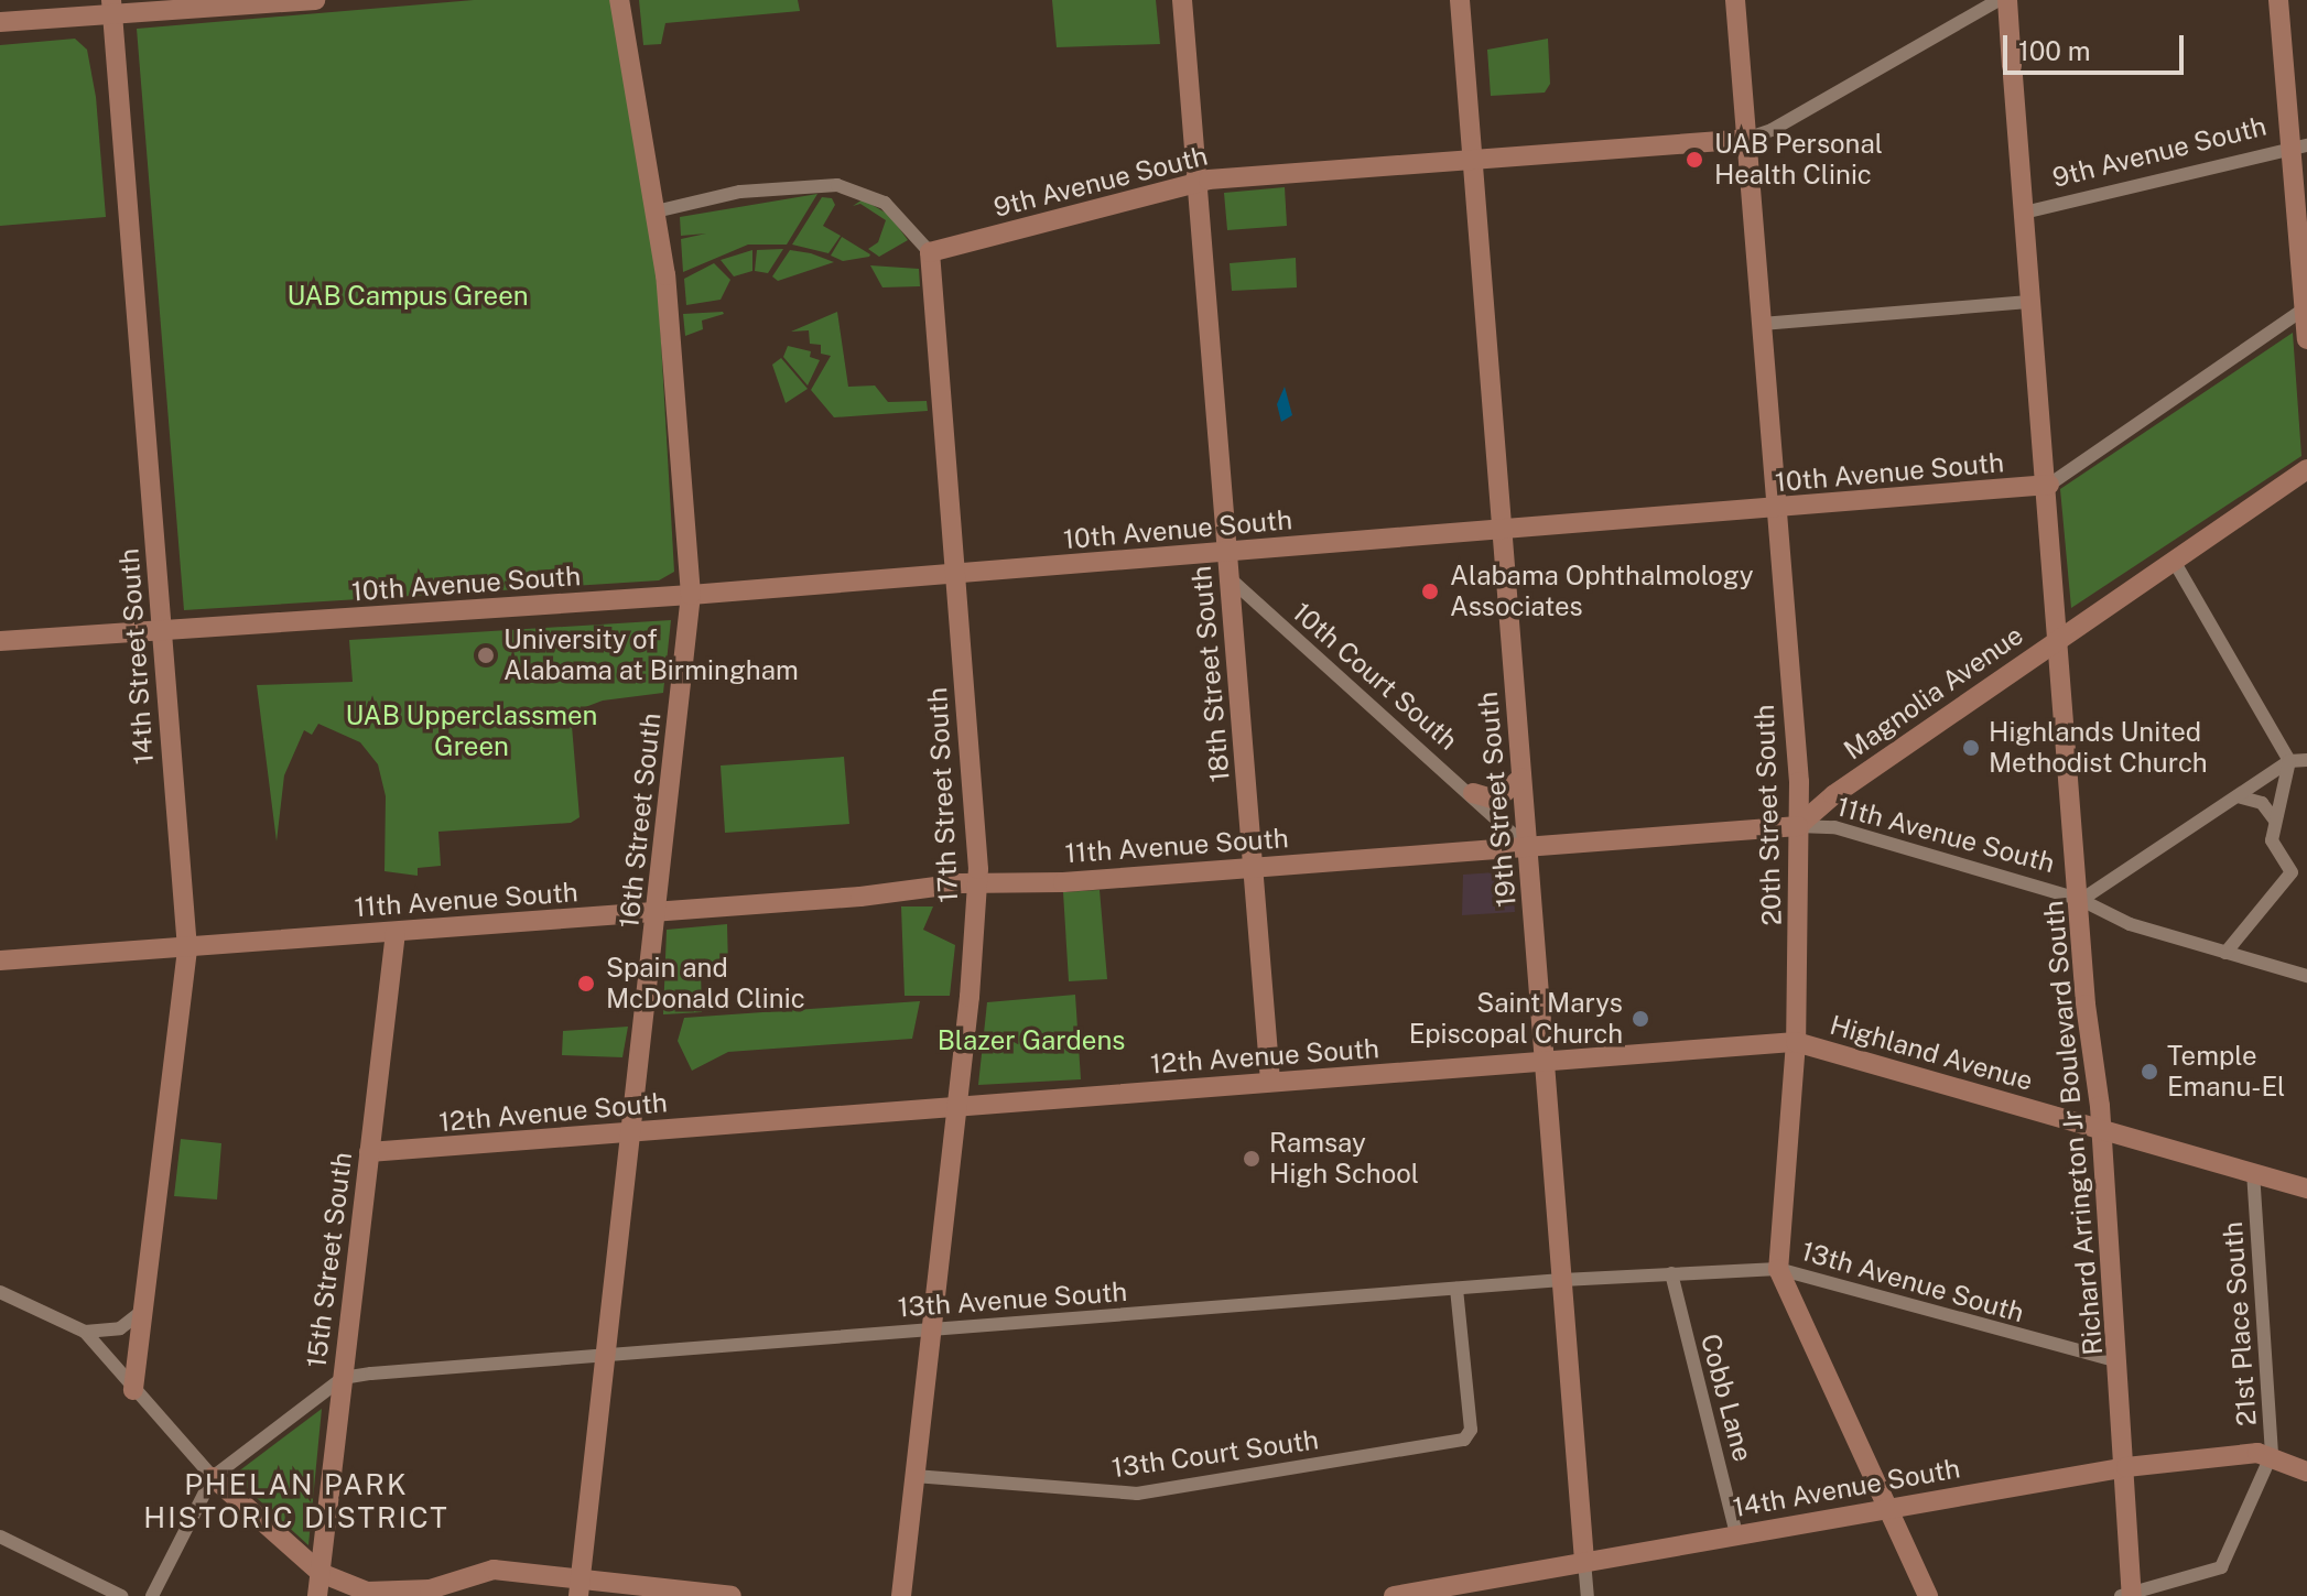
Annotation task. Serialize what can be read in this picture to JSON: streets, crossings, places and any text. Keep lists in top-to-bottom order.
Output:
{
  "streets": {
    "street": [
      "9th Avenue South",
      "10th Avenue South",
      "14th Street South",
      "18th Street South",
      "10th Court South",
      "Magnolia Avenue",
      "17th Street South",
      "19th Street South",
      "20th Street South",
      "16th Street South",
      "11th Avenue South",
      "Highland Avenue",
      "12th Avenue South",
      "Richard Arrington Jr Boulevard South",
      "15th Street South",
      "13th Avenue South",
      "21st Place South",
      "Cobb Lane",
      "13th Court South",
      "14th Avenue South"
    ]
  },
  "crossings": [
    ["9th Avenue South", "18th Street South"],
    ["9th Avenue South", "17th Street South"],
    ["9th Avenue South", "19th Street South"],
    ["9th Avenue South", "20th Street South"],
    ["9th Avenue South", "Richard Arrington Jr Boulevard South"],
    ["10th Avenue South", "14th Street South"],
    ["10th Avenue South", "18th Street South"],
    ["10th Avenue South", "17th Street South"],
    ["10th Avenue South", "19th Street South"],
    ["10th Avenue South", "20th Street South"],
    ["10th Avenue South", "16th Street South"],
    ["10th Avenue South", "Richard Arrington Jr Boulevard South"],
    ["14th Street South", "11th Avenue South"],
    ["18th Street South", "10th Court South"],
    ["18th Street South", "11th Avenue South"],
    ["18th Street South", "12th Avenue South"],
    ["10th Court South", "19th Street South"],
    ["10th Court South", "11th Avenue South"],
    ["Magnolia Avenue", "20th Street South"],
    ["Magnolia Avenue", "11th Avenue South"],
    ["Magnolia Avenue", "Richard Arrington Jr Boulevard South"],
    ["17th Street South", "11th Avenue South"],
    ["17th Street South", "12th Avenue South"],
    ["17th Street South", "13th Avenue South"],
    ["17th Street South", "13th Court South"],
    ["19th Street South", "11th Avenue South"],
    ["19th Street South", "12th Avenue South"],
    ["19th Street South", "13th Avenue South"],
    ["19th Street South", "14th Avenue South"],
    ["20th Street South", "11th Avenue South"],
    ["20th Street South", "Highland Avenue"],
    ["20th Street South", "12th Avenue South"],
    ["20th Street South", "13th Avenue South"],
    ["20th Street South", "14th Avenue South"],
    ["16th Street South", "11th Avenue South"],
    ["16th Street South", "12th Avenue South"],
    ["16th Street South", "13th Avenue South"],
    ["11th Avenue South", "Richard Arrington Jr Boulevard South"],
    ["11th Avenue South", "15th Street South"],
    ["Highland Avenue", "12th Avenue South"],
    ["Highland Avenue", "Richard Arrington Jr Boulevard South"],
    ["Highland Avenue", "21st Place South"],
    ["12th Avenue South", "15th Street South"],
    ["Richard Arrington Jr Boulevard South", "13th Avenue South"],
    ["Richard Arrington Jr Boulevard South", "21st Place South"],
    ["Richard Arrington Jr Boulevard South", "14th Avenue South"],
    ["15th Street South", "13th Avenue South"],
    ["13th Avenue South", "Cobb Lane"],
    ["13th Avenue South", "13th Court South"],
    ["21st Place South", "14th Avenue South"],
    ["Cobb Lane", "14th Avenue South"]
  ],
  "districts": ["PHELAN PARK HISTORIC DISTRICT"],
  "parks": ["UAB Campus Green", "UAB Upperclassmen Green", "Blazer Gardens"],
  "places": [
    "UAB Personal Health Clinic",
    "Alabama Ophthalmology Associates",
    "University of Alabama at Birmingham",
    "Highlands United Methodist Church",
    "Spain and McDonald Clinic",
    "Saint Marys Episcopal Church",
    "Temple Emanu-El",
    "Ramsay High School"
  ],
  "scale_bar": "100 m"
}
